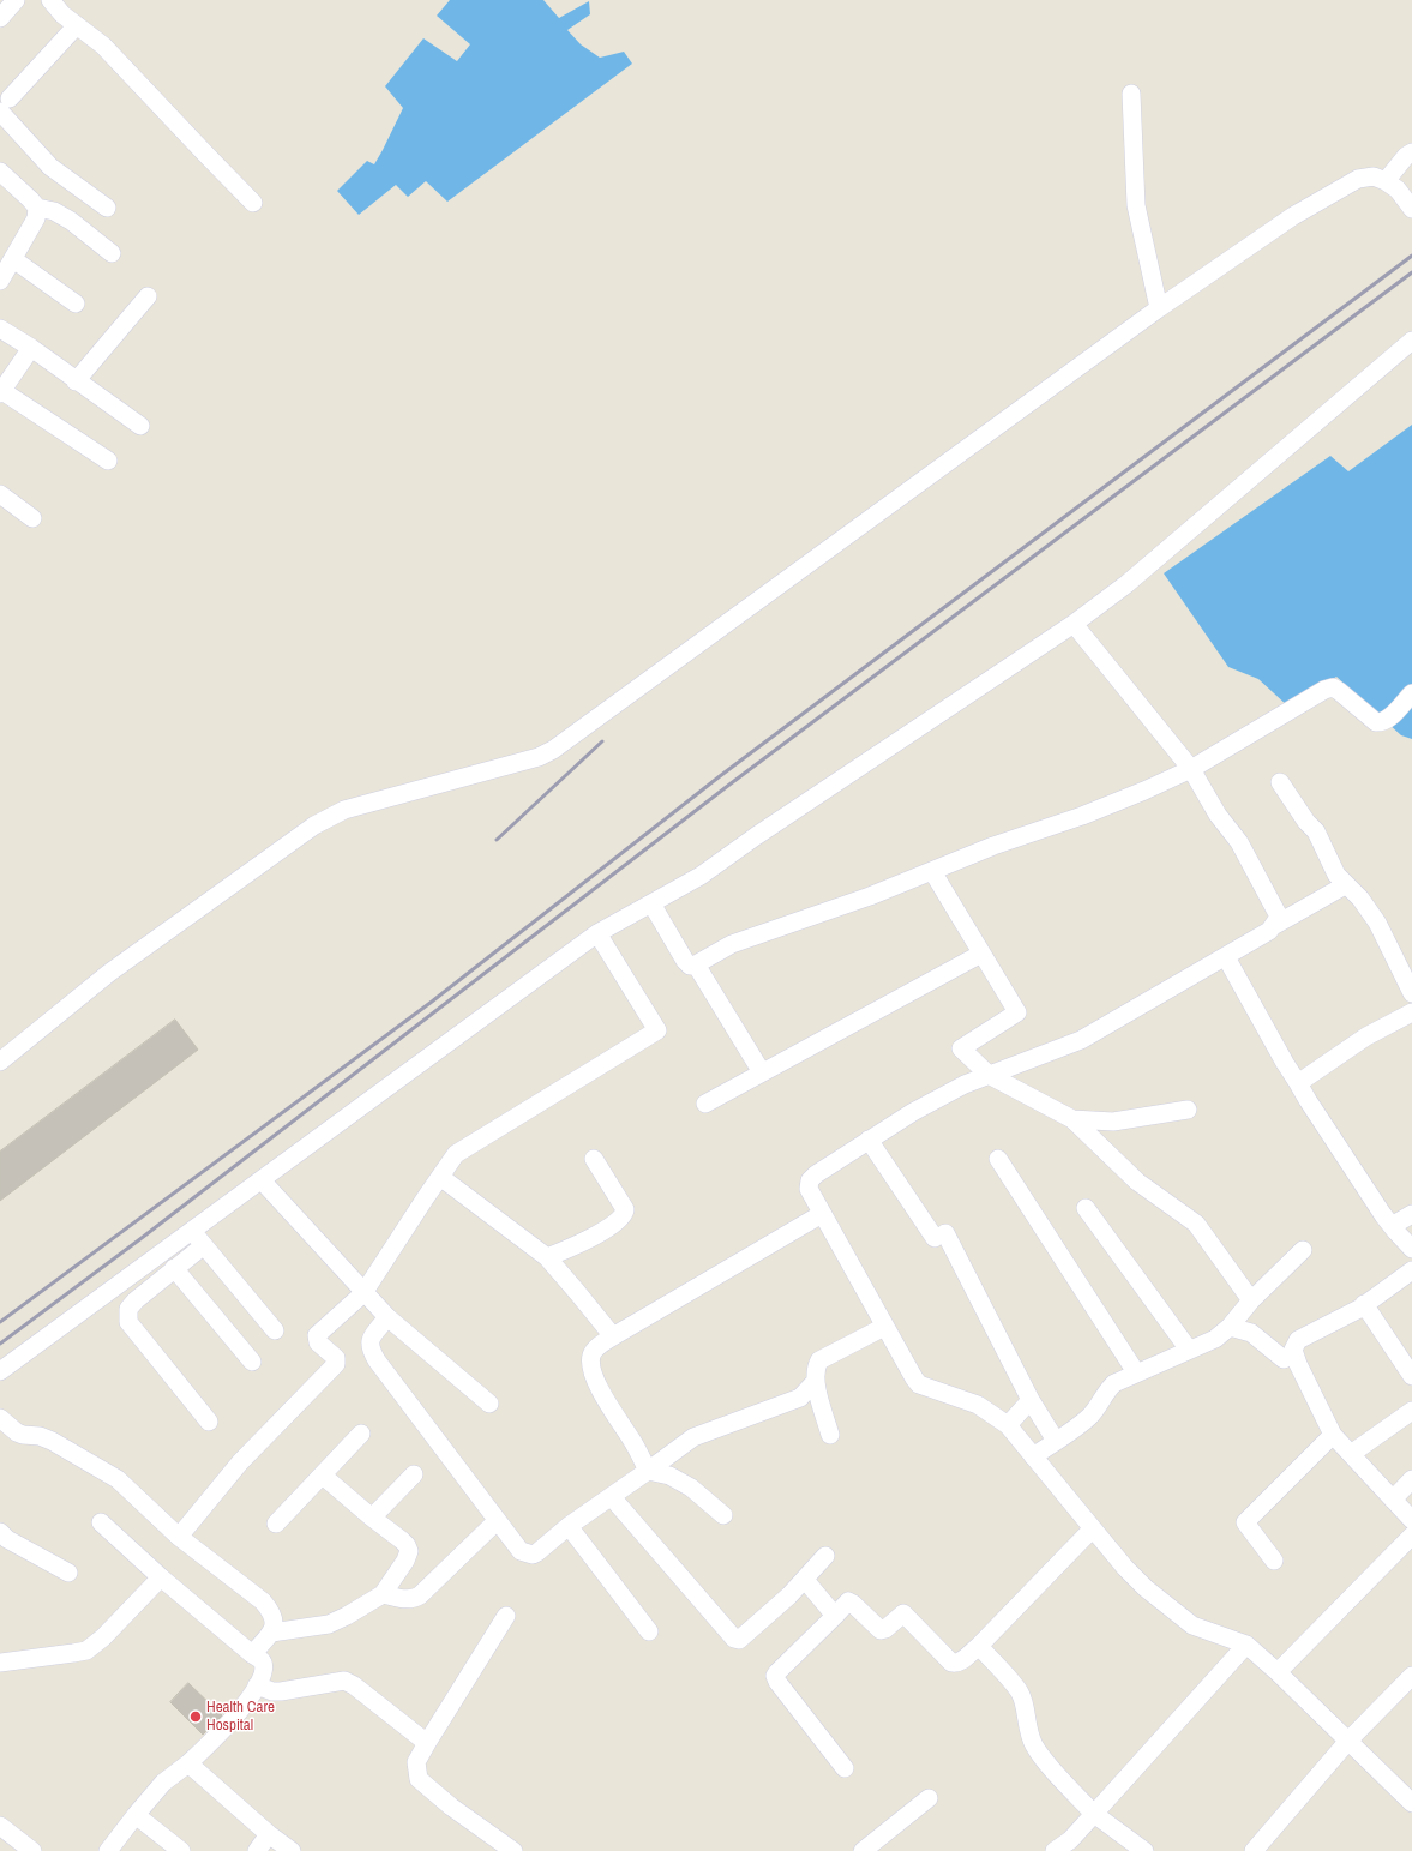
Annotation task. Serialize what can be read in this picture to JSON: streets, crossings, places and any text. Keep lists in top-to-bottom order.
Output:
{
  "places": ["Health Care Hospital"]
}
